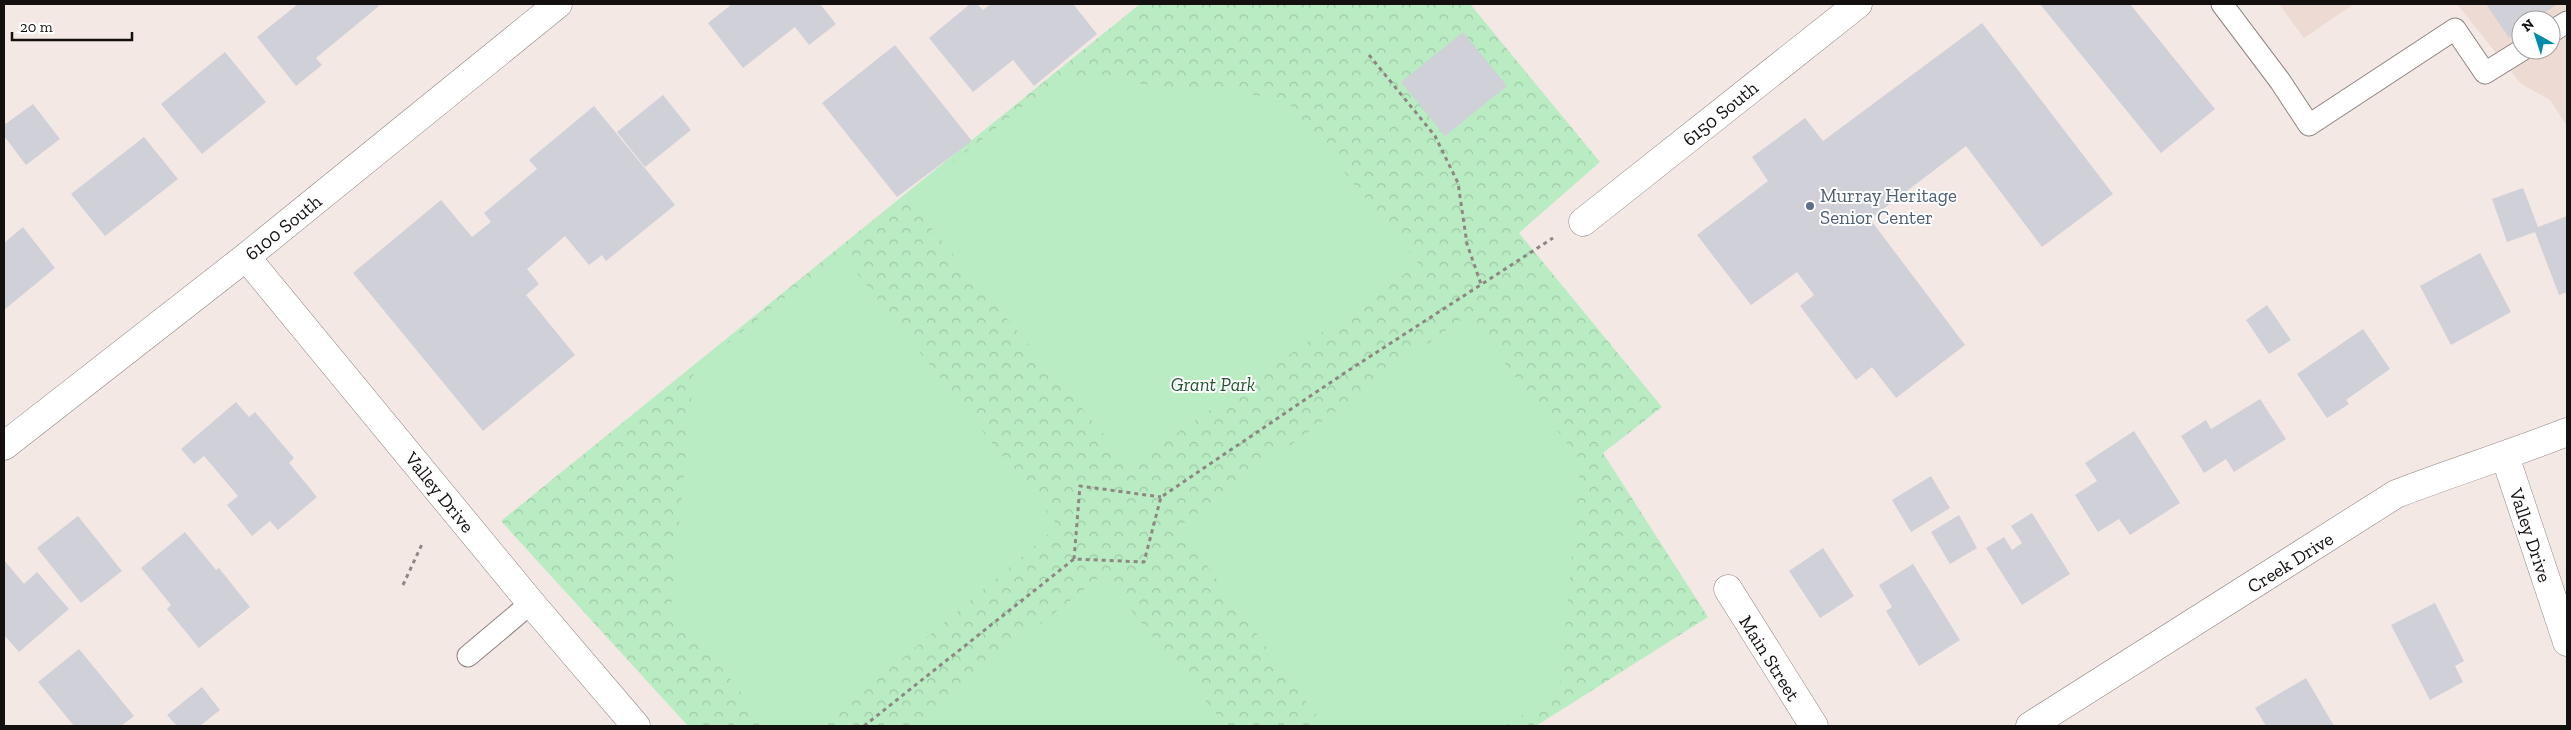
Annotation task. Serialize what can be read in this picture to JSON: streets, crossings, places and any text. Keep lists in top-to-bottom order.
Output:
{
  "streets": {
    "street": [
      "6150 South",
      "6100 South",
      "Valley Drive",
      "Creek Drive",
      "Main Street"
    ]
  },
  "crossings": [
    ["6100 South", "Valley Drive"],
    ["Valley Drive", "Creek Drive"]
  ],
  "parks": ["Grant Park"],
  "places": ["Murray Heritage Senior Center"],
  "scale_bar": "20 m",
  "north": "top left"
}
